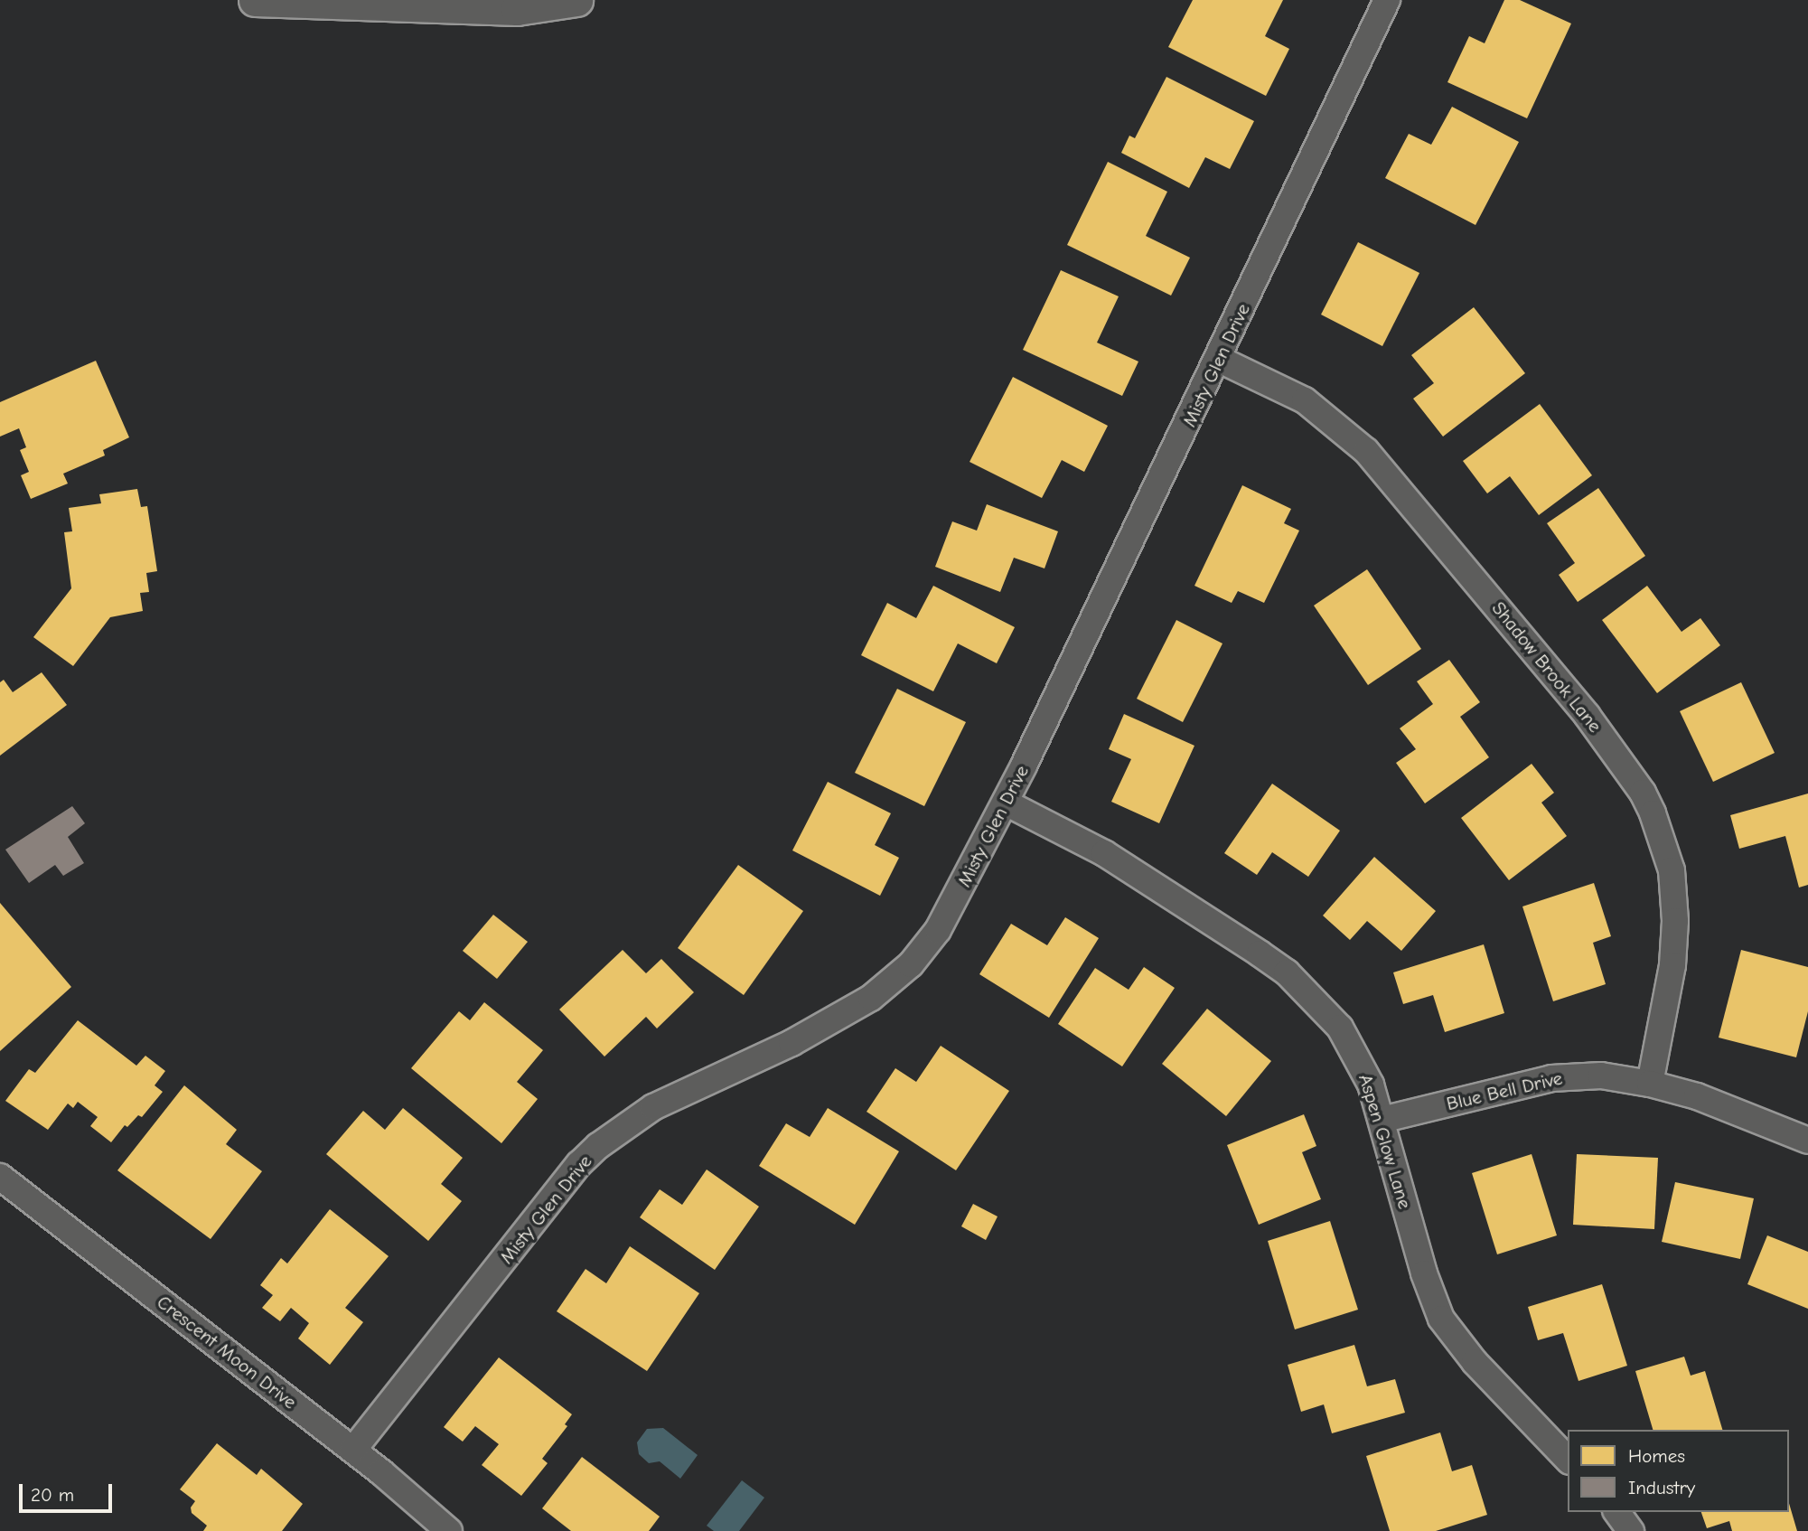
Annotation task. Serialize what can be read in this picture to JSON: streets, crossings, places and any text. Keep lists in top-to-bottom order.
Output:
{
  "streets": {
    "street": [
      "Misty Glen Drive",
      "Shadow Brook Lane",
      "Blue Bell Drive",
      "Aspen Glow Lane",
      "Crescent Moon Drive"
    ]
  },
  "crossings": [
    ["Misty Glen Drive", "Shadow Brook Lane"],
    ["Misty Glen Drive", "Aspen Glow Lane"],
    ["Misty Glen Drive", "Crescent Moon Drive"],
    ["Shadow Brook Lane", "Blue Bell Drive"],
    ["Blue Bell Drive", "Aspen Glow Lane"]
  ],
  "legend": ["Homes", "Industry"],
  "scale_bar": "20 m"
}
